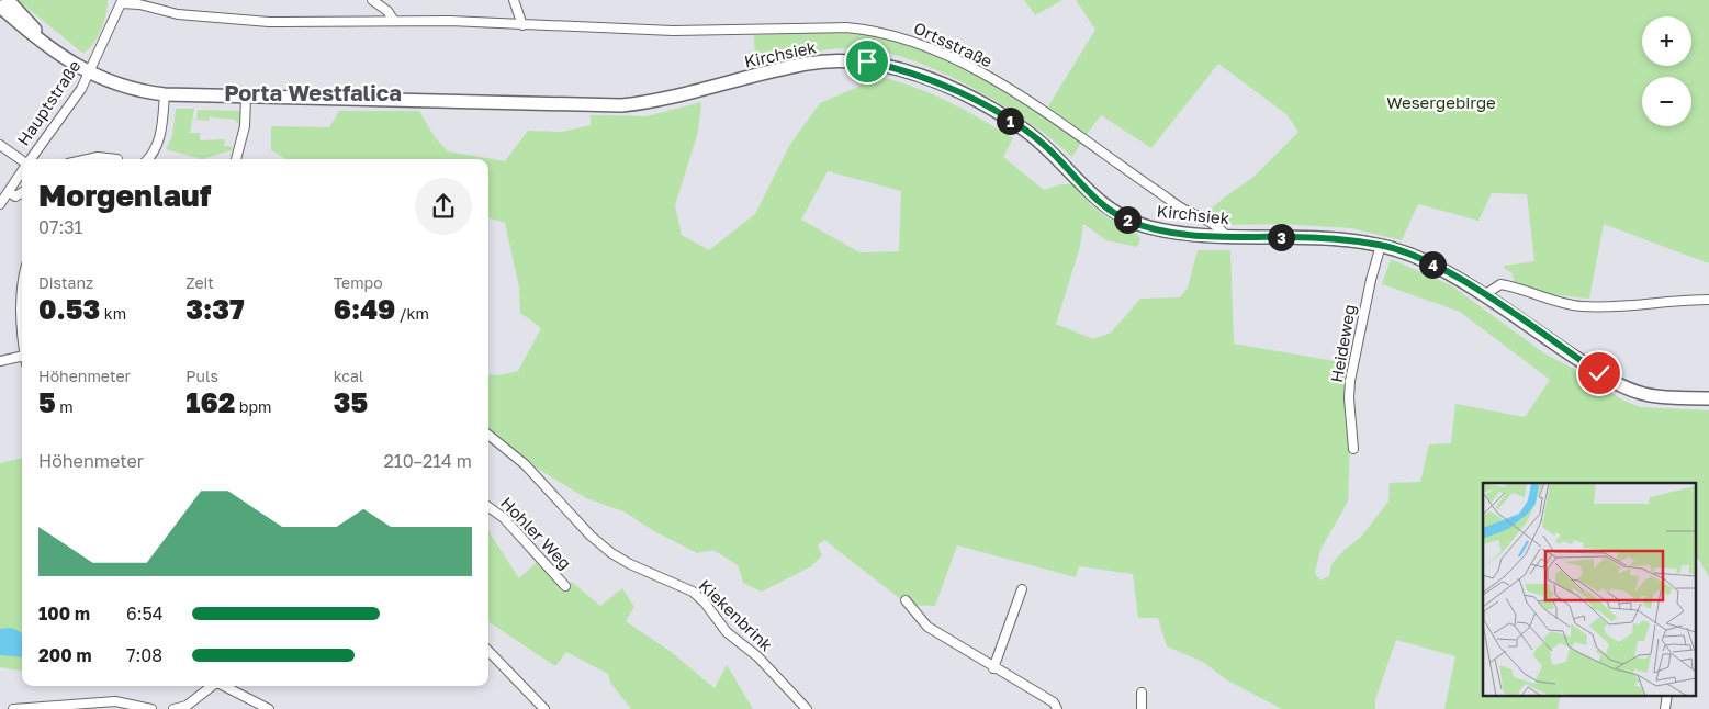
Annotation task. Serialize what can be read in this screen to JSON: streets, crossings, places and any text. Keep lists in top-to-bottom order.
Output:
{
  "streets": {
    "main road": ["Kirchsiek"],
    "street": [
      "Ortsstraße",
      "Hauptstraße",
      "Heideweg",
      "Hohler Weg",
      "Kiekenbrink"
    ]
  },
  "crossings": [
    ["Ortsstraße", "Kirchsiek"],
    ["Ortsstraße", "Hauptstraße"],
    ["Kirchsiek", "Hauptstraße"],
    ["Kirchsiek", "Heideweg"]
  ],
  "districts": ["Porta Westfalica"],
  "parks": ["Wesergebirge"],
  "page": {
    "map_buttons": ["+", "−"],
    "pins": [
      "1",
      "2",
      "3",
      "4"
    ],
    "heading": ["Morgenlauf", "07:31"],
    "stats": [
      ["Distanz", "0.53 km"],
      ["Zeit", "3:37"],
      ["Tempo", "6:49 /km"],
      ["Höhenmeter", "5 m"],
      ["Puls", "162 bpm"],
      ["kcal", "35"]
    ],
    "chart": ["Höhenmeter", "210–214 m"],
    "list": [
      {
        "name": "100 m",
        "note": "6:54"
      },
      {
        "name": "200 m",
        "note": "7:08"
      }
    ]
  }
}
